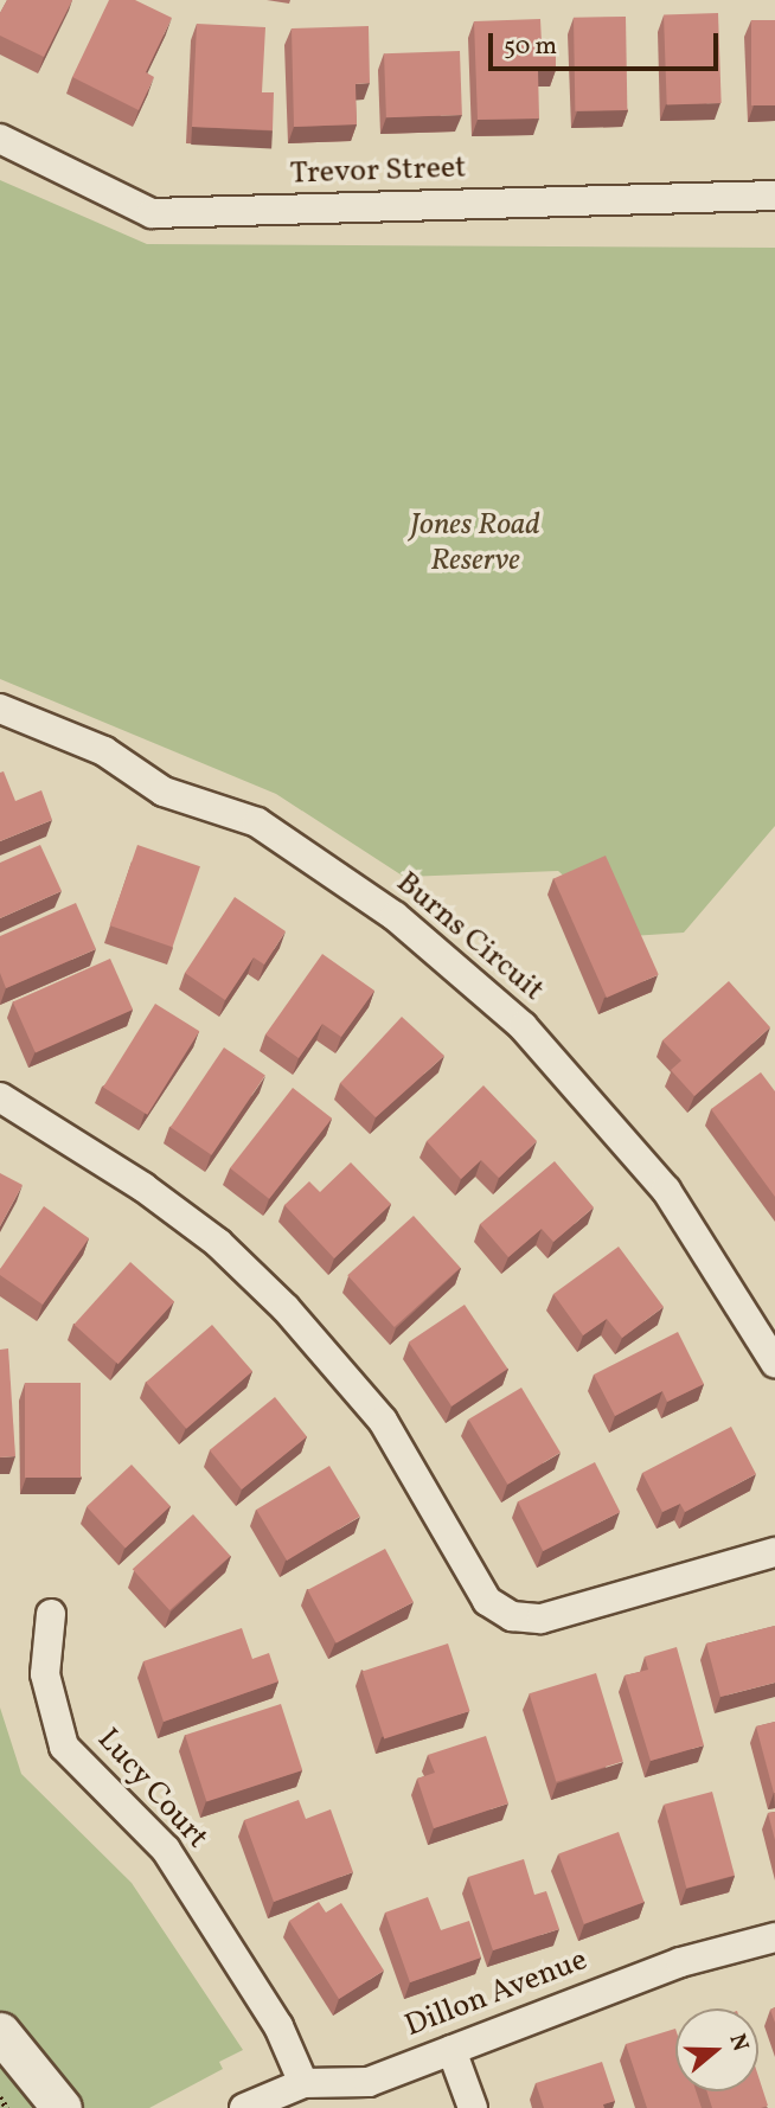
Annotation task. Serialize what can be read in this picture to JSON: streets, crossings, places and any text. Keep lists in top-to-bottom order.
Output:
{
  "streets": {
    "street": [
      "Trevor Street",
      "Burns Circuit",
      "Lucy Court",
      "Dillon Avenue"
    ]
  },
  "crossings": [
    ["Lucy Court", "Dillon Avenue"]
  ],
  "parks": ["Jones Road Reserve"],
  "scale_bar": "50 m",
  "north": "right"
}
